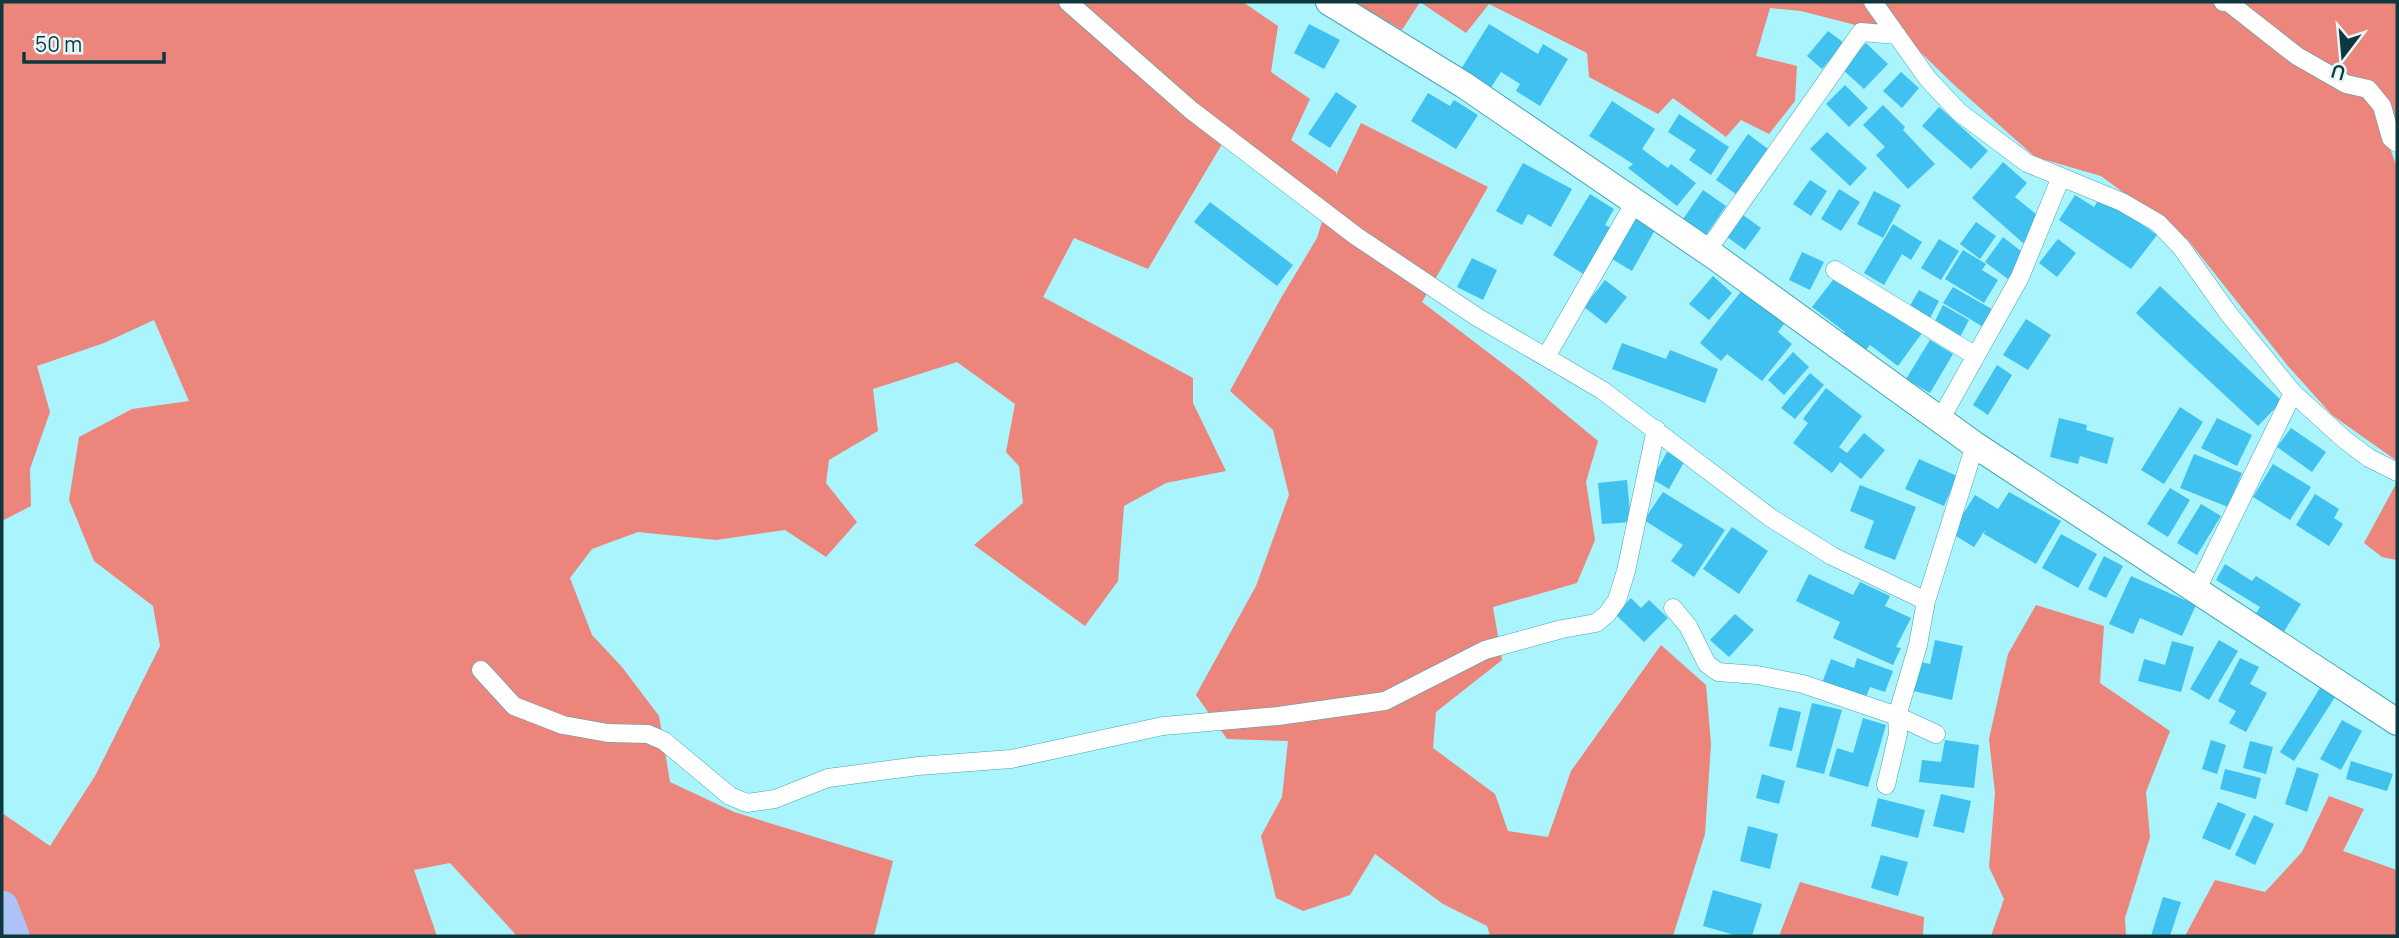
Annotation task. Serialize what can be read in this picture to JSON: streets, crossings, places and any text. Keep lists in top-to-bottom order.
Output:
{
  "scale_bar": "50 m",
  "north": "bottom"
}
